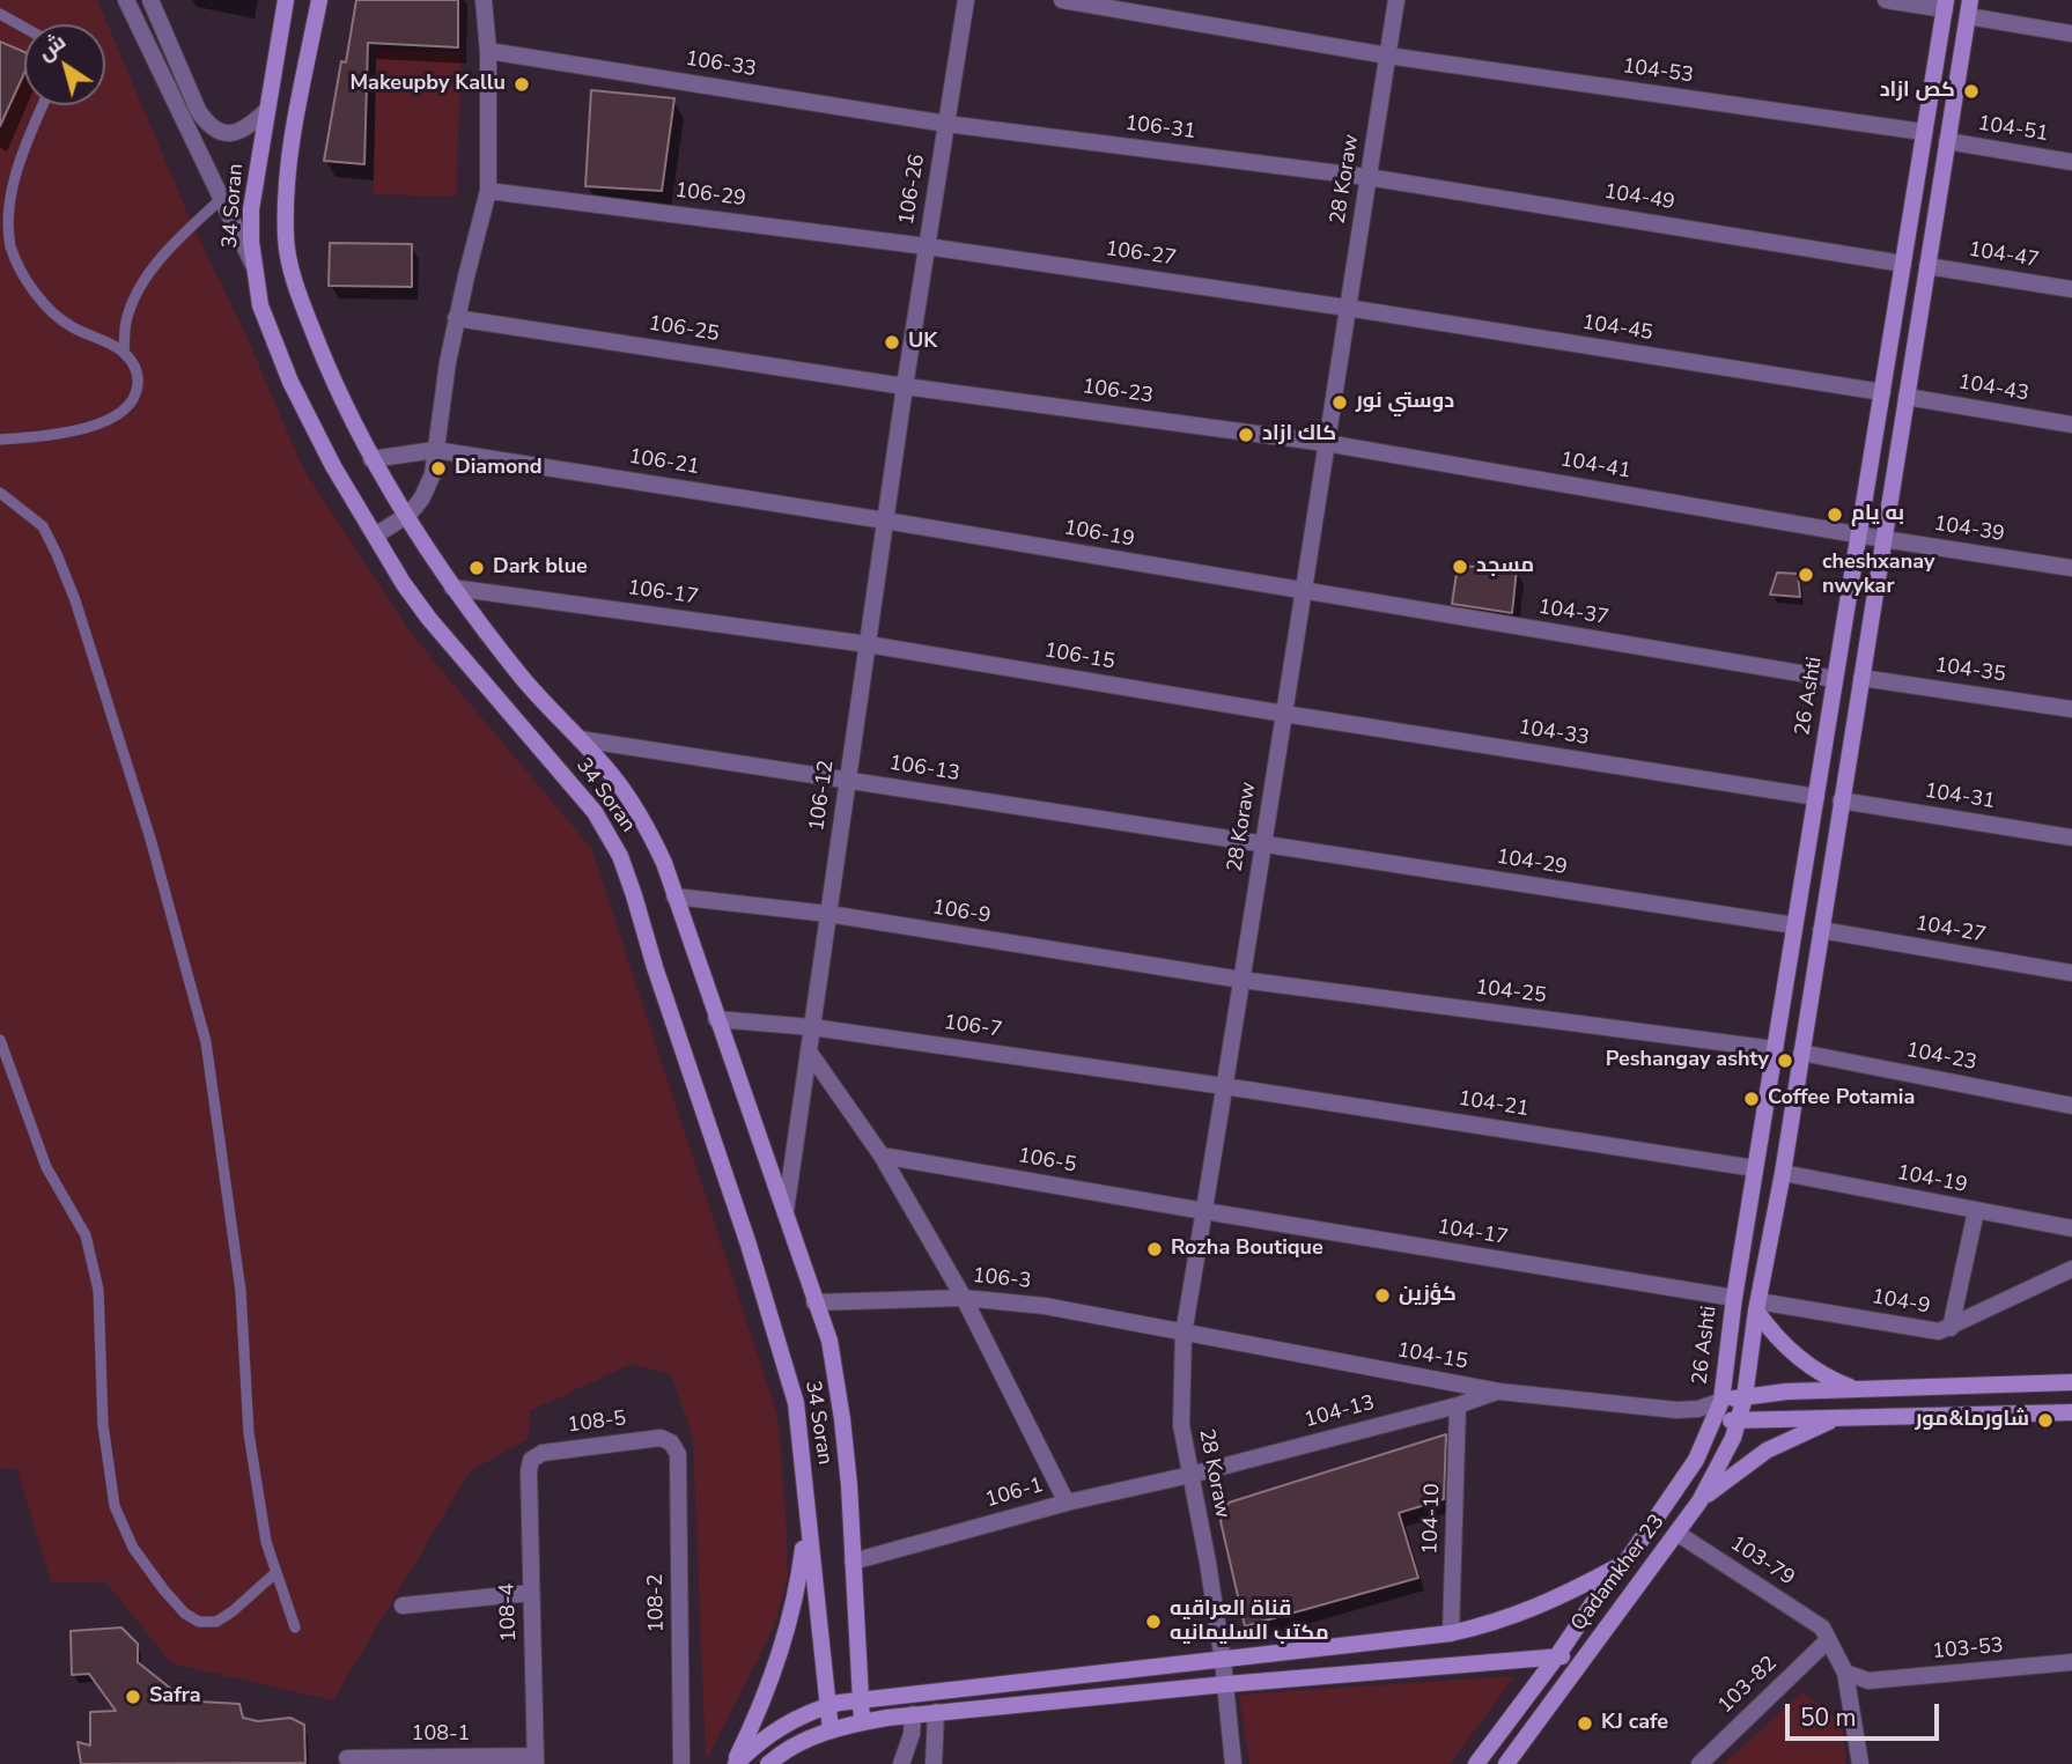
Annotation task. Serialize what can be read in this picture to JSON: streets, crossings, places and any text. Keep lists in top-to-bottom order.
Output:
{
  "streets": {
    "main road": ["34 Soran", "26 Ashti", "Qadamkher 23"],
    "street": [
      "106-33",
      "104-53",
      "106-31",
      "104-51",
      "28 Koraw",
      "106-26",
      "106-29",
      "104-49",
      "106-27",
      "104-47",
      "104-45",
      "106-25",
      "104-43",
      "106-23",
      "106-21",
      "104-41",
      "104-39",
      "106-19",
      "106-17",
      "104-37",
      "106-15",
      "104-35",
      "104-33",
      "106-13",
      "106-12",
      "104-31",
      "104-29",
      "106-9",
      "104-27",
      "104-25",
      "106-7",
      "104-23",
      "104-21",
      "106-5",
      "104-19",
      "104-17",
      "106-3",
      "104-9",
      "104-15",
      "104-13",
      "108-5",
      "106-1",
      "104-10",
      "103-79",
      "108-2",
      "108-4",
      "103-53",
      "103-82",
      "108-1"
    ]
  },
  "crossings": [
    ["106-33", "106-31"],
    ["106-33", "106-26"],
    ["104-53", "28 Koraw"],
    ["104-53", "26 Ashti"],
    ["106-31", "28 Koraw"],
    ["106-31", "106-26"],
    ["106-31", "104-49"],
    ["28 Koraw", "104-49"],
    ["28 Koraw", "106-27"],
    ["28 Koraw", "104-45"],
    ["28 Koraw", "106-23"],
    ["28 Koraw", "104-41"],
    ["28 Koraw", "106-19"],
    ["28 Koraw", "104-37"],
    ["28 Koraw", "106-15"],
    ["28 Koraw", "104-33"],
    ["28 Koraw", "106-13"],
    ["28 Koraw", "104-29"],
    ["28 Koraw", "106-9"],
    ["28 Koraw", "104-25"],
    ["28 Koraw", "106-7"],
    ["28 Koraw", "104-21"],
    ["28 Koraw", "106-5"],
    ["28 Koraw", "104-17"],
    ["28 Koraw", "106-3"],
    ["28 Koraw", "104-15"],
    ["28 Koraw", "104-13"],
    ["28 Koraw", "106-1"],
    ["106-26", "106-29"],
    ["106-26", "106-27"],
    ["106-26", "106-25"],
    ["106-26", "106-23"],
    ["106-26", "106-12"],
    ["106-29", "106-27"],
    ["104-49", "26 Ashti"],
    ["34 Soran", "106-21"],
    ["34 Soran", "106-17"],
    ["34 Soran", "106-13"],
    ["34 Soran", "106-12"],
    ["34 Soran", "106-9"],
    ["34 Soran", "106-7"],
    ["34 Soran", "106-3"],
    ["34 Soran", "106-1"],
    ["106-27", "104-45"],
    ["104-45", "26 Ashti"],
    ["106-25", "106-23"],
    ["106-25", "106-12"],
    ["106-23", "104-41"],
    ["106-23", "106-12"],
    ["106-21", "106-19"],
    ["106-21", "106-12"],
    ["104-41", "104-39"],
    ["104-41", "26 Ashti"],
    ["104-39", "26 Ashti"],
    ["106-19", "104-37"],
    ["106-19", "106-12"],
    ["106-17", "106-15"],
    ["106-17", "106-12"],
    ["104-37", "26 Ashti"],
    ["106-15", "104-33"],
    ["106-15", "106-12"],
    ["26 Ashti", "104-33"],
    ["26 Ashti", "104-29"],
    ["26 Ashti", "104-25"],
    ["26 Ashti", "104-21"],
    ["26 Ashti", "104-17"],
    ["26 Ashti", "104-15"],
    ["26 Ashti", "Qadamkher 23"],
    ["106-13", "106-12"],
    ["106-13", "104-29"],
    ["106-12", "106-9"],
    ["106-12", "106-7"],
    ["106-9", "104-25"],
    ["106-7", "104-21"],
    ["106-5", "104-17"],
    ["106-3", "104-15"],
    ["104-15", "104-13"],
    ["104-15", "Qadamkher 23"],
    ["104-13", "106-1"],
    ["104-13", "104-10"],
    ["108-5", "108-2"],
    ["108-5", "108-4"],
    ["103-79", "Qadamkher 23"],
    ["103-79", "103-82"],
    ["108-4", "108-1"]
  ],
  "places": [
    "Makeupby Kallu",
    "كص ازاد",
    "UK",
    "دوستي نور",
    "كاك ازاد",
    "Diamond",
    "به يام",
    "مسجد",
    "Dark blue",
    "cheshxanay nwykar",
    "Peshangay ashty",
    "Coffee Potamia",
    "Rozha Boutique",
    "كؤزين",
    "شاورما&مور",
    "قناة العراقيه مكتب السليمانيه",
    "Safra",
    "KJ cafe"
  ],
  "scale_bar": "50 m",
  "north": "top left"
}
